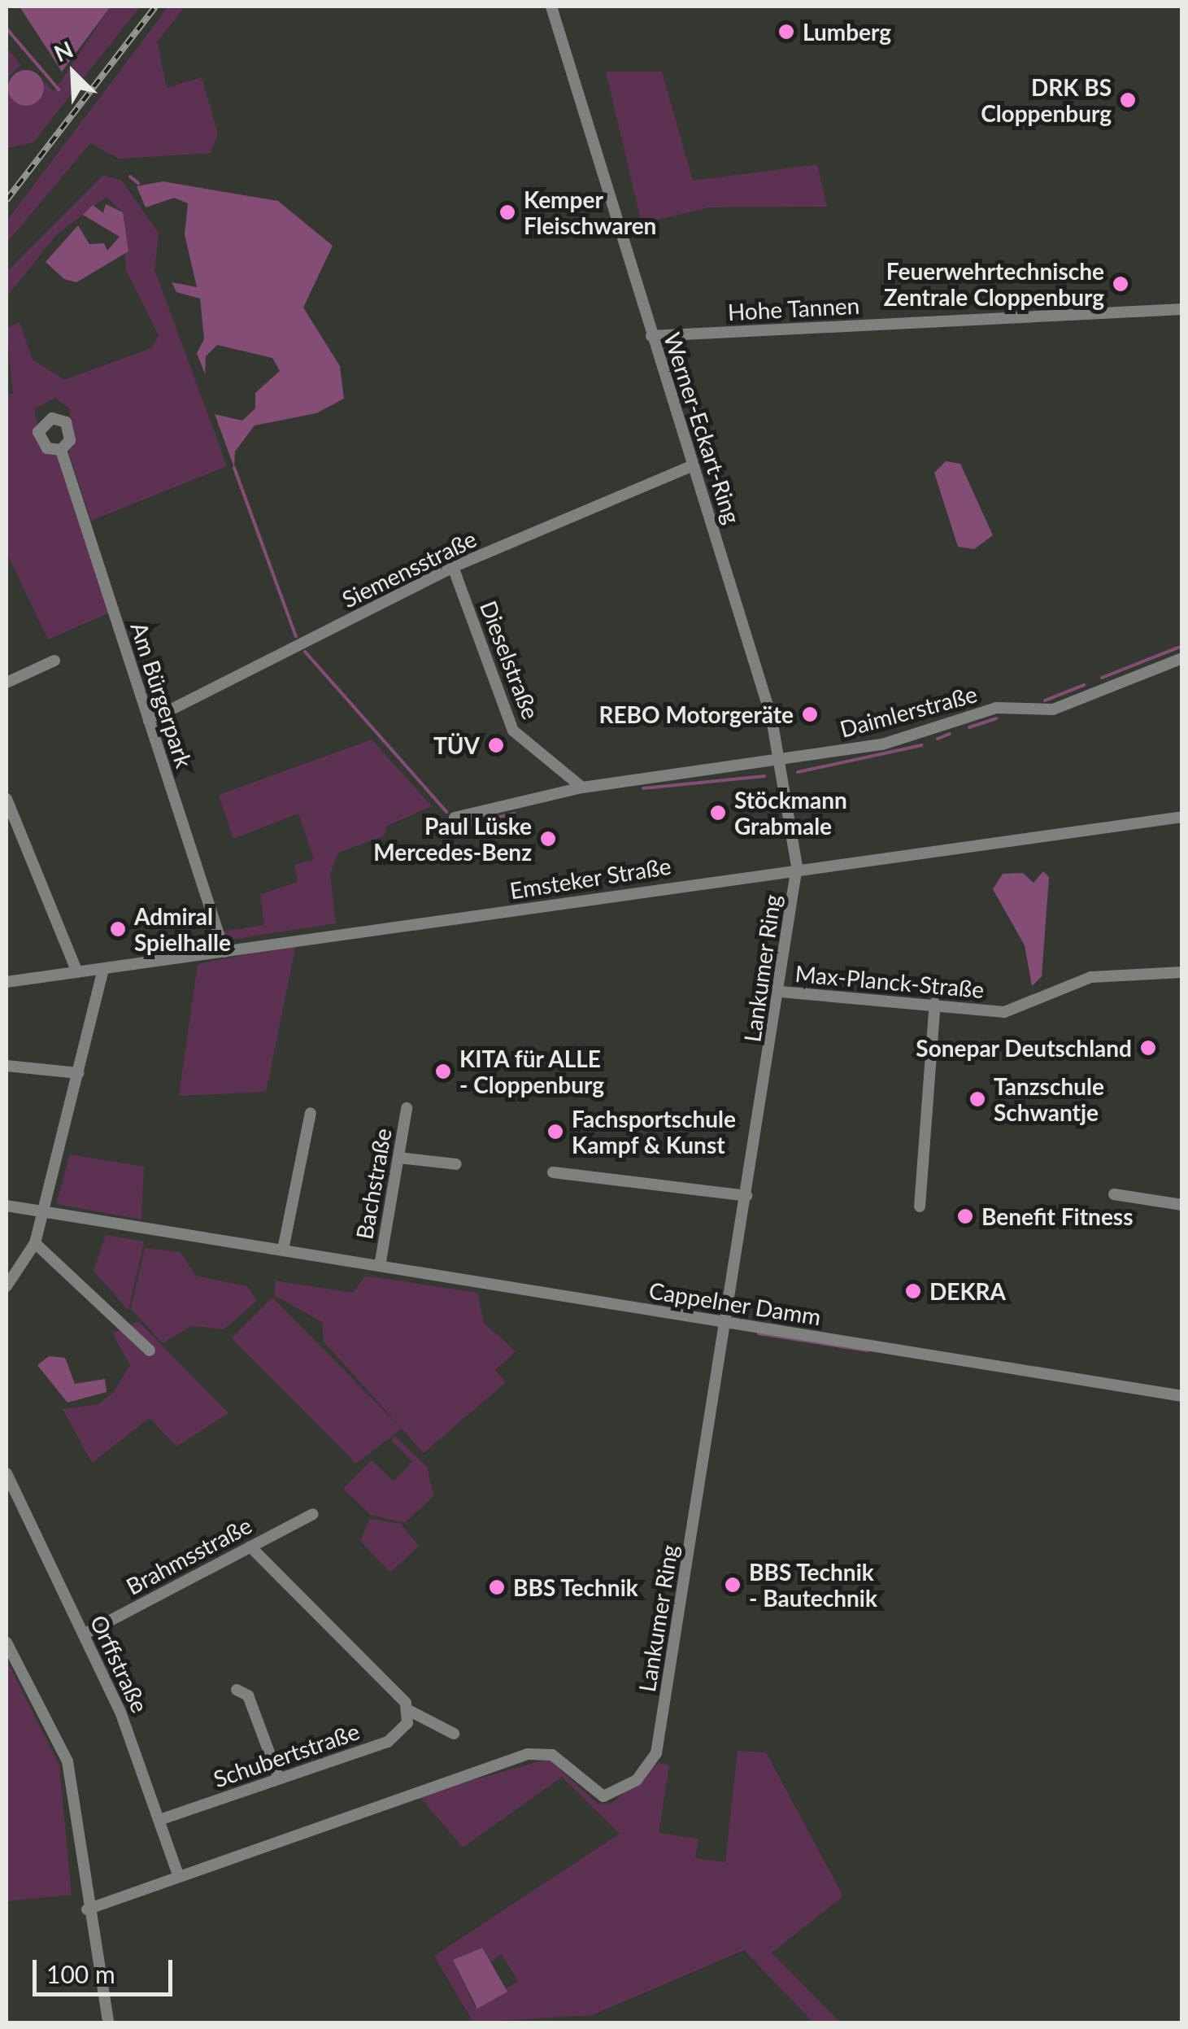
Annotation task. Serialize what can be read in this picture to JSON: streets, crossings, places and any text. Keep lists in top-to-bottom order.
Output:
{
  "streets": {
    "street": [
      "Hohe Tannen",
      "Werner-Eckart-Ring",
      "Siemensstraße",
      "Dieselstraße",
      "Am Bürgerpark",
      "Daimlerstraße",
      "Emsteker Straße",
      "Lankumer Ring",
      "Max-Planck-Straße",
      "Bachstraße",
      "Cappelner Damm",
      "Brahmsstraße",
      "Orffstraße",
      "Schubertstraße"
    ]
  },
  "crossings": [
    ["Hohe Tannen", "Werner-Eckart-Ring"],
    ["Werner-Eckart-Ring", "Siemensstraße"],
    ["Werner-Eckart-Ring", "Daimlerstraße"],
    ["Werner-Eckart-Ring", "Emsteker Straße"],
    ["Werner-Eckart-Ring", "Lankumer Ring"],
    ["Siemensstraße", "Dieselstraße"],
    ["Siemensstraße", "Am Bürgerpark"],
    ["Am Bürgerpark", "Emsteker Straße"],
    ["Emsteker Straße", "Lankumer Ring"],
    ["Lankumer Ring", "Max-Planck-Straße"],
    ["Lankumer Ring", "Cappelner Damm"],
    ["Lankumer Ring", "Orffstraße"],
    ["Bachstraße", "Cappelner Damm"],
    ["Brahmsstraße", "Orffstraße"],
    ["Orffstraße", "Schubertstraße"]
  ],
  "places": [
    "Lumberg",
    "DRK BS Cloppenburg",
    "Kemper Fleischwaren",
    "Feuerwehrtechnische Zentrale Cloppenburg",
    "REBO Motorgeräte",
    "TÜV",
    "Stöckmann Grabmale",
    "Paul Lüske Mercedes-Benz",
    "Admiral Spielhalle",
    "Sonepar Deutschland",
    "KITA für ALLE - Cloppenburg",
    "Tanzschule Schwantje",
    "Fachsportschule Kampf & Kunst",
    "Benefit Fitness",
    "DEKRA",
    "BBS Technik - Bautechnik",
    "BBS Technik"
  ],
  "scale_bar": "100 m",
  "north": "top left"
}
